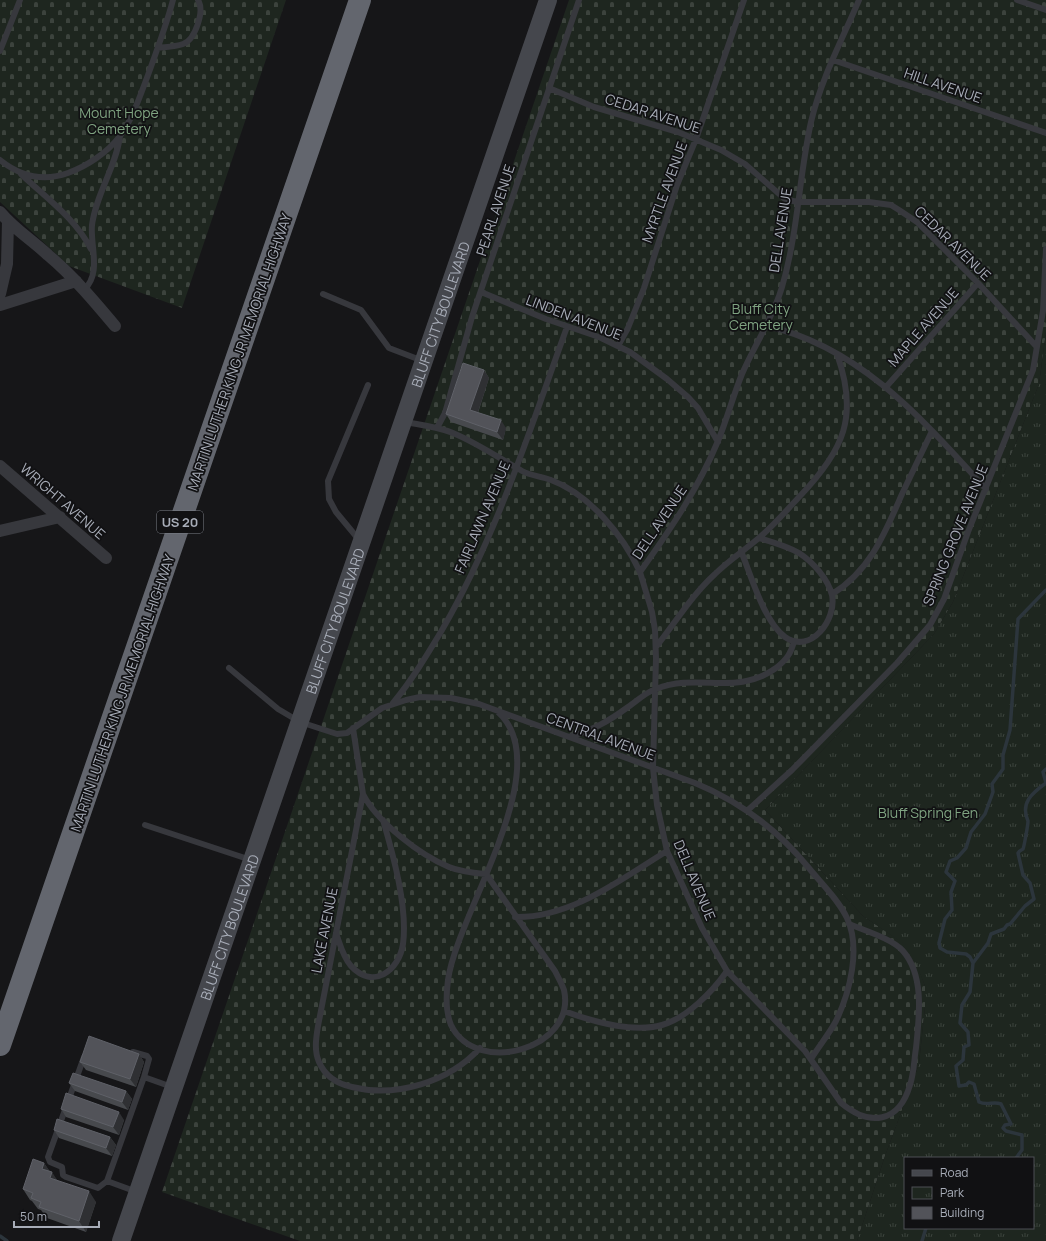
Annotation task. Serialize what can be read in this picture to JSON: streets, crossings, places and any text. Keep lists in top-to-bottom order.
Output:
{
  "streets": {
    "highway": ["MARTIN LUTHER KING JR MEMORIAL HIGHWAY", "US 20"],
    "street": ["BLUFF CITY BOULEVARD", "WRIGHT AVENUE"],
    "lane": [
      "HILL AVENUE",
      "CEDAR AVENUE",
      "MYRTLE AVENUE",
      "PEARL AVENUE",
      "DELL AVENUE",
      "LINDEN AVENUE",
      "MAPLE AVENUE",
      "FAIRLAWN AVENUE",
      "SPRING GROVE AVENUE",
      "CENTRAL AVENUE",
      "LAKE AVENUE"
    ]
  },
  "crossings": [
    ["HILL AVENUE", "DELL AVENUE"],
    ["CEDAR AVENUE", "MYRTLE AVENUE"],
    ["CEDAR AVENUE", "PEARL AVENUE"],
    ["CEDAR AVENUE", "DELL AVENUE"],
    ["CEDAR AVENUE", "MAPLE AVENUE"],
    ["CEDAR AVENUE", "SPRING GROVE AVENUE"],
    ["MYRTLE AVENUE", "LINDEN AVENUE"],
    ["PEARL AVENUE", "LINDEN AVENUE"],
    ["DELL AVENUE", "LINDEN AVENUE"],
    ["DELL AVENUE", "CENTRAL AVENUE"],
    ["BLUFF CITY BOULEVARD", "CENTRAL AVENUE"],
    ["LINDEN AVENUE", "FAIRLAWN AVENUE"],
    ["FAIRLAWN AVENUE", "CENTRAL AVENUE"],
    ["SPRING GROVE AVENUE", "CENTRAL AVENUE"]
  ],
  "parks": ["Mount Hope Cemetery", "Bluff City Cemetery", "Bluff Spring Fen"],
  "legend": ["Road", "Park", "Building"],
  "scale_bar": "50 m"
}
